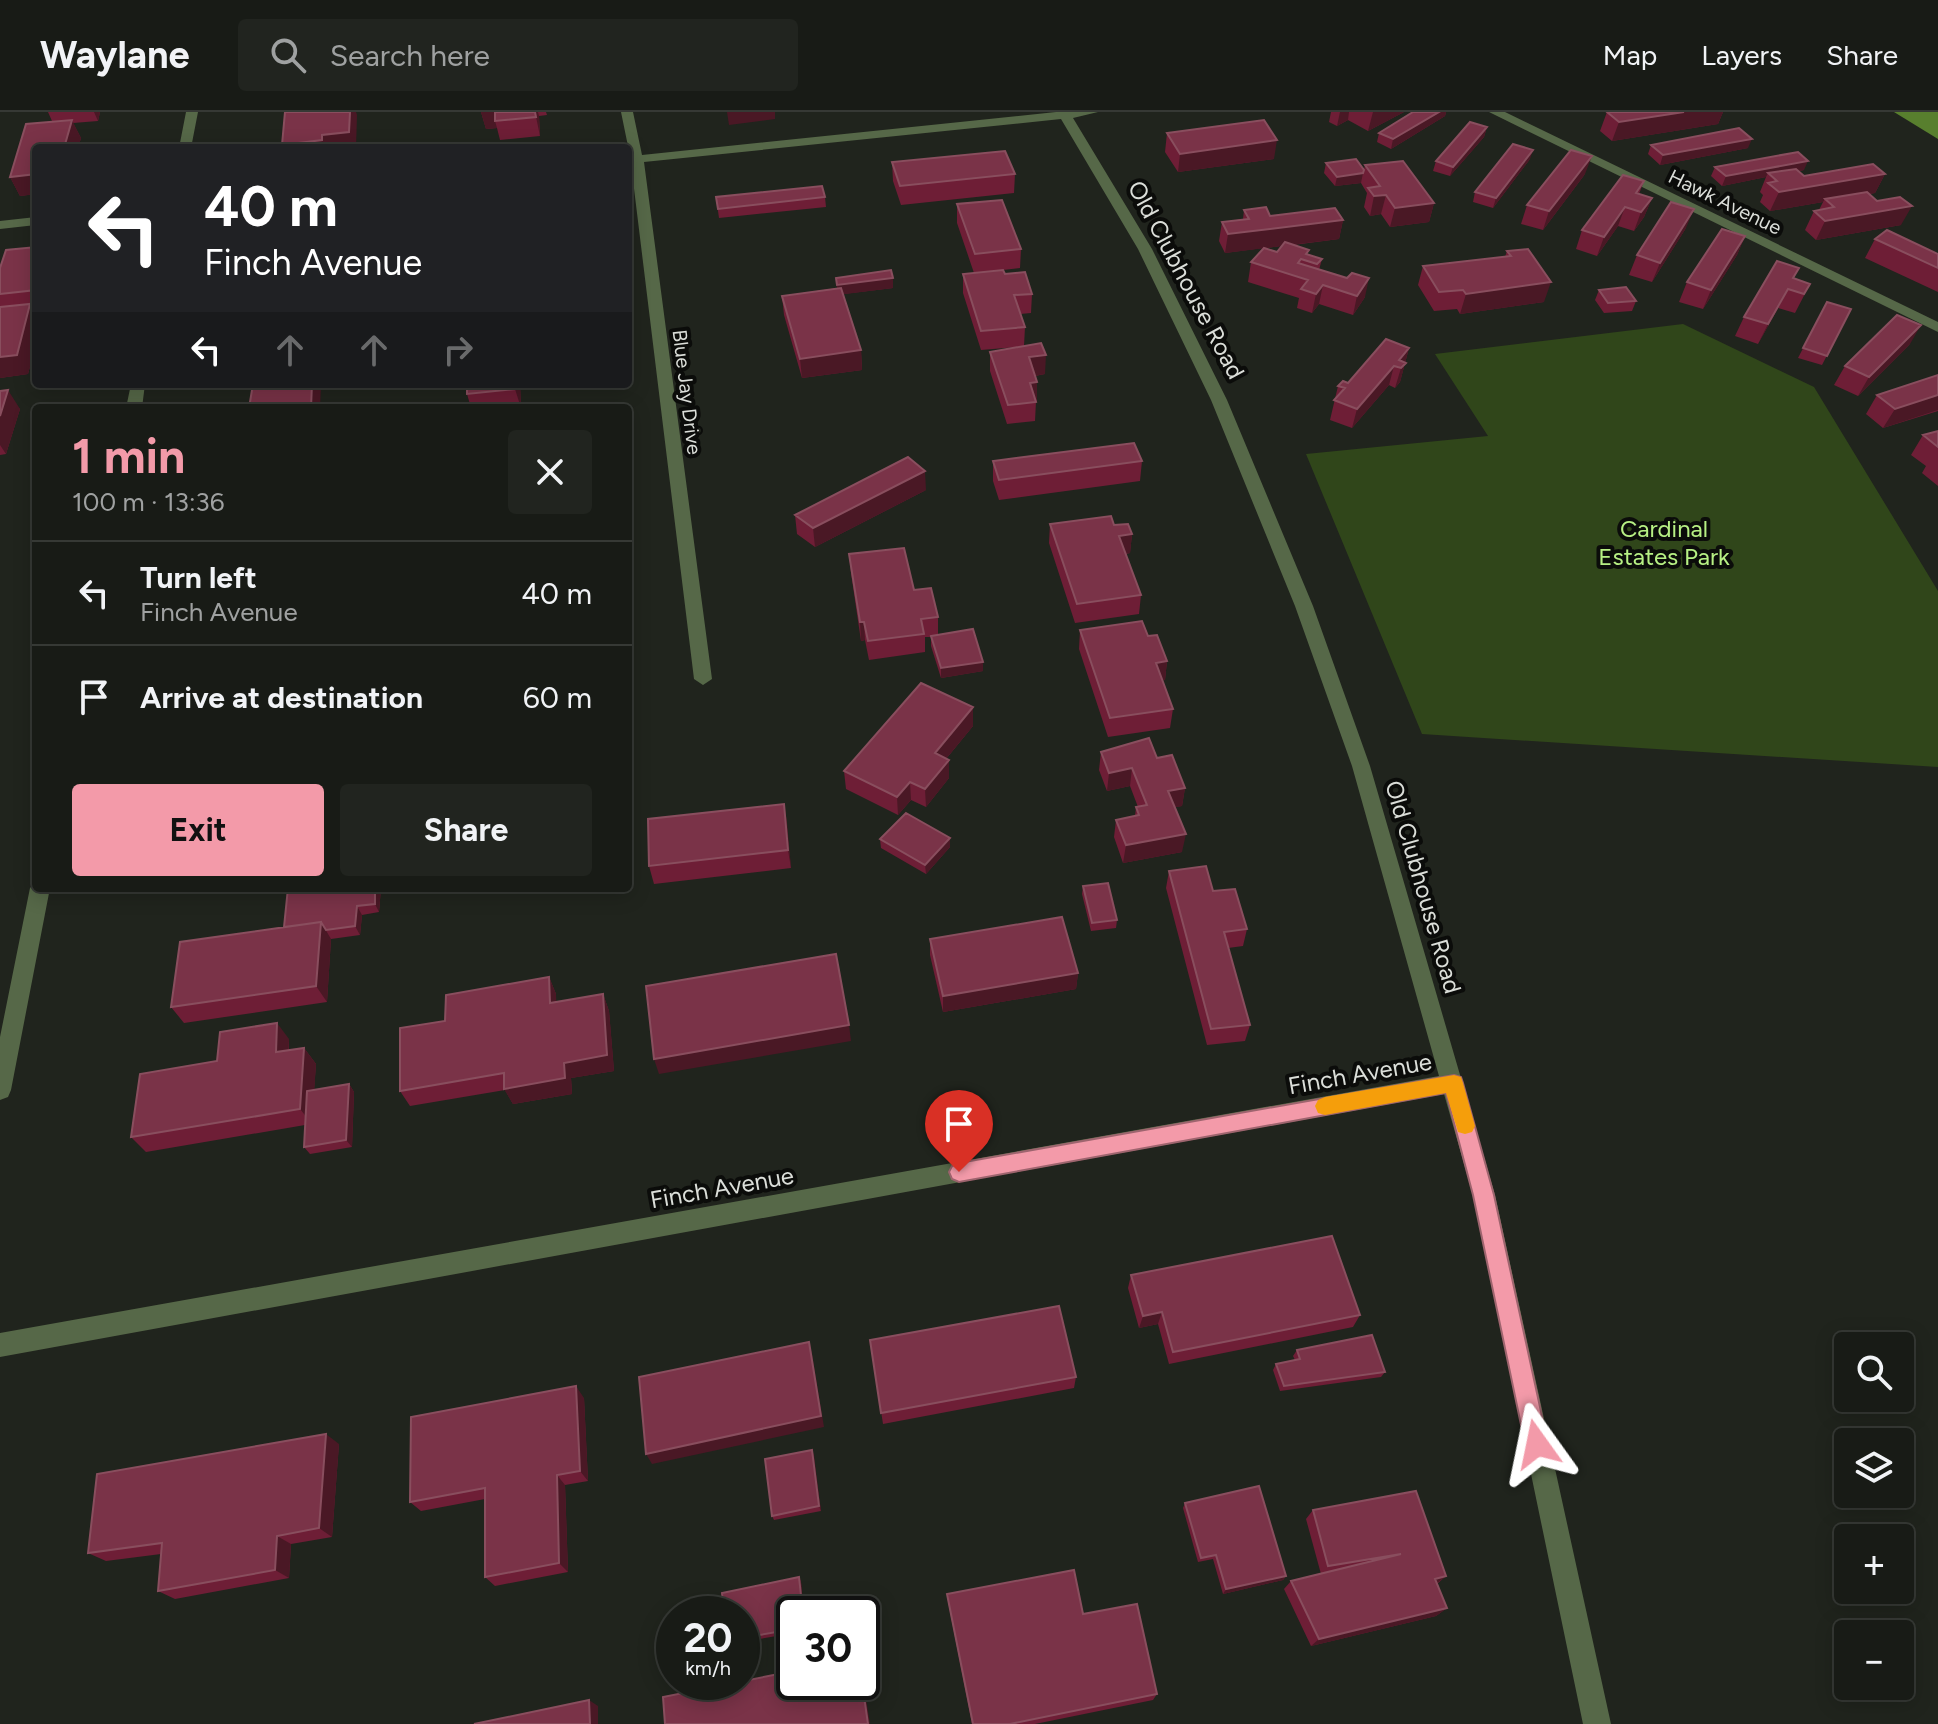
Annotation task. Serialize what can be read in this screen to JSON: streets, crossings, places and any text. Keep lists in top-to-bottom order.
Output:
{
  "streets": {
    "street": [
      "Hawk Avenue",
      "Old Clubhouse Road",
      "Blue Jay Drive",
      "Finch Avenue"
    ]
  },
  "crossings": [
    ["Old Clubhouse Road", "Finch Avenue"]
  ],
  "parks": ["Cardinal Estates Park"],
  "page": {
    "header": "Waylane",
    "search": "Search here",
    "nav": ["Map", "Layers", "Share"],
    "turn": ["40 m", "Finch Avenue"],
    "heading": ["1 min", "100 m · 13:36"],
    "list": [
      {
        "name": "Turn left",
        "note": "Finch Avenue",
        "value": "40 m"
      },
      {
        "name": "Arrive at destination",
        "value": "60 m"
      }
    ],
    "buttons": ["Exit", "Share"],
    "map_buttons": ["+", "−"],
    "speed": "20 km/h",
    "limit": "30"
  }
}
